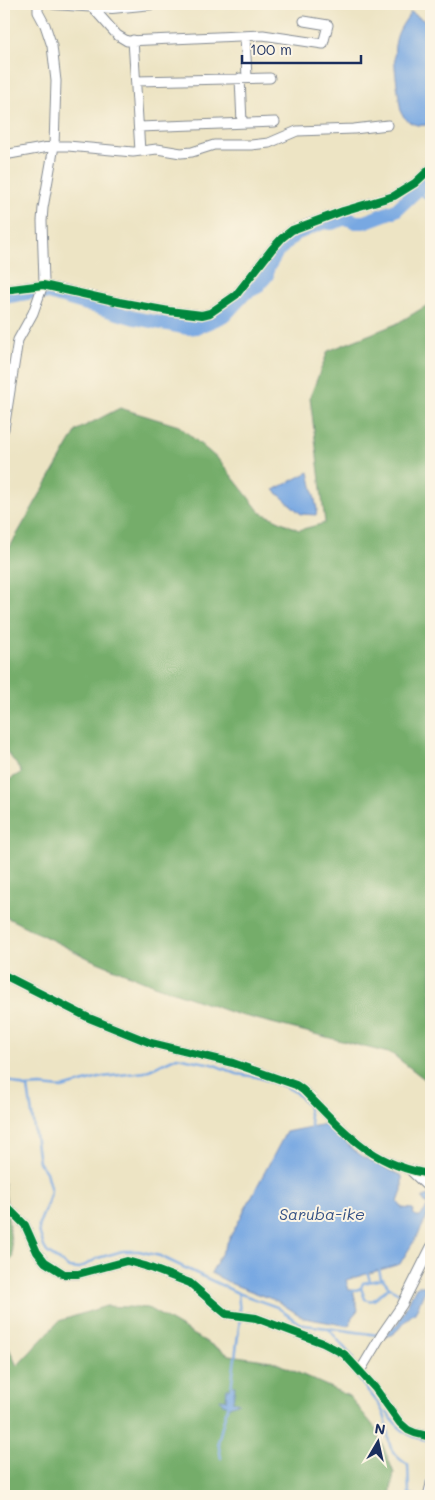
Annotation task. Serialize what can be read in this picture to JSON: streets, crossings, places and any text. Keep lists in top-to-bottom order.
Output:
{
  "water": ["Saruba-ike"],
  "scale_bar": "100 m",
  "north": "top"
}
